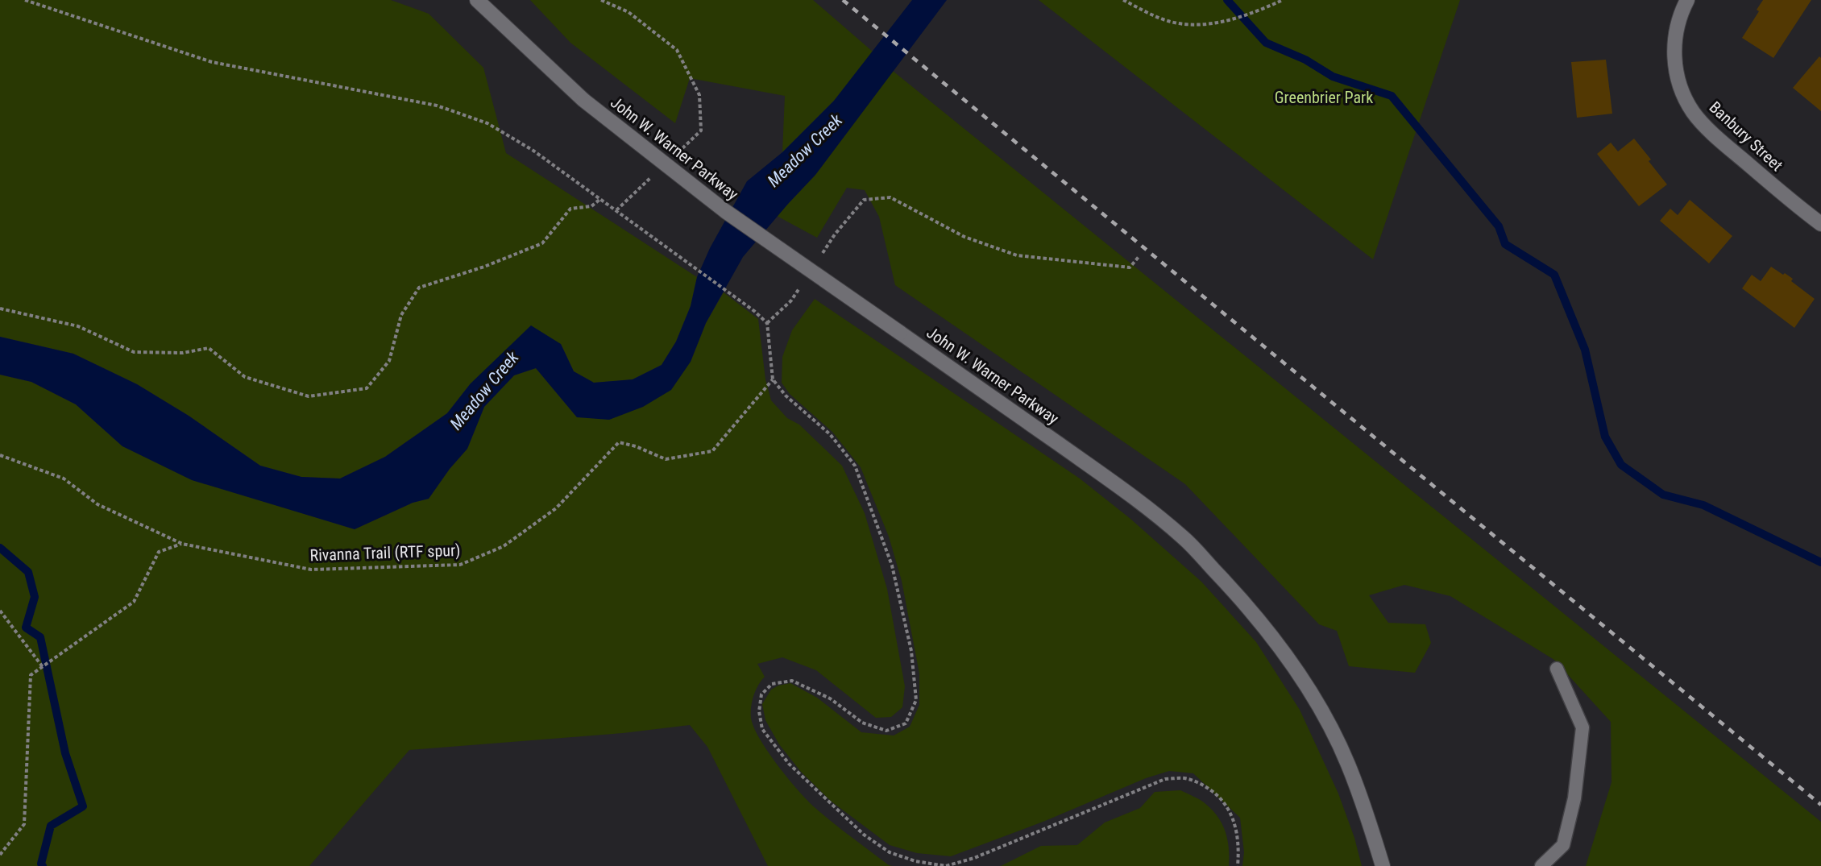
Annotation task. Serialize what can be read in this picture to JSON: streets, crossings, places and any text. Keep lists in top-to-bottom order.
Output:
{
  "streets": {
    "main road": ["Banbury Street", "John W. Warner Parkway"],
    "path": ["Rivanna Trail (RTF spur)"]
  },
  "water": ["Meadow Creek"],
  "parks": ["Greenbrier Park"]
}
